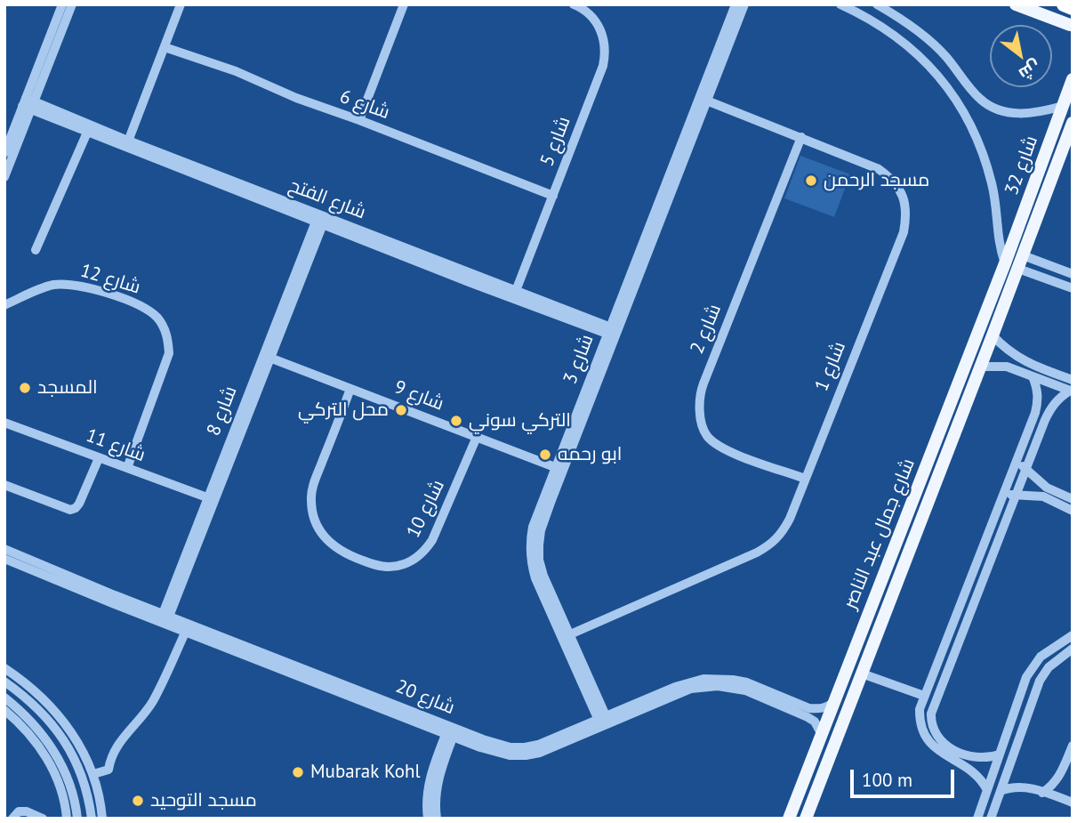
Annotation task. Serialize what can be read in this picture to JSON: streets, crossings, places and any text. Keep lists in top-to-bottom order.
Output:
{
  "streets": {
    "main road": ["شارع 32", "شارع جمال عبد الناصر"],
    "street": [
      "شارع 6",
      "شارع 5",
      "شارع الفتح",
      "شارع 12",
      "شارع 2",
      "شارع 3",
      "شارع 1",
      "شارع 9",
      "شارع 8",
      "شارع 11",
      "شارع 10",
      "شارع 20"
    ]
  },
  "crossings": [
    ["شارع 6", "شارع 5"],
    ["شارع 5", "شارع الفتح"],
    ["شارع 32", "شارع جمال عبد الناصر"],
    ["شارع الفتح", "شارع 3"],
    ["شارع الفتح", "شارع 8"],
    ["شارع 12", "شارع 11"],
    ["شارع 2", "شارع 1"],
    ["شارع 3", "شارع 1"],
    ["شارع 3", "شارع 9"],
    ["شارع 3", "شارع 20"],
    ["شارع 9", "شارع 8"],
    ["شارع 9", "شارع 10"],
    ["شارع 8", "شارع 11"],
    ["شارع 8", "شارع 20"],
    ["شارع جمال عبد الناصر", "شارع 20"]
  ],
  "places": [
    "مسجد الرحمن",
    "المسجد",
    "محل التركي",
    "التركي سوني",
    "ابو رحمه",
    "Mubarak Kohl",
    "مسجد التوحيد"
  ],
  "scale_bar": "100 m",
  "north": "bottom right"
}
